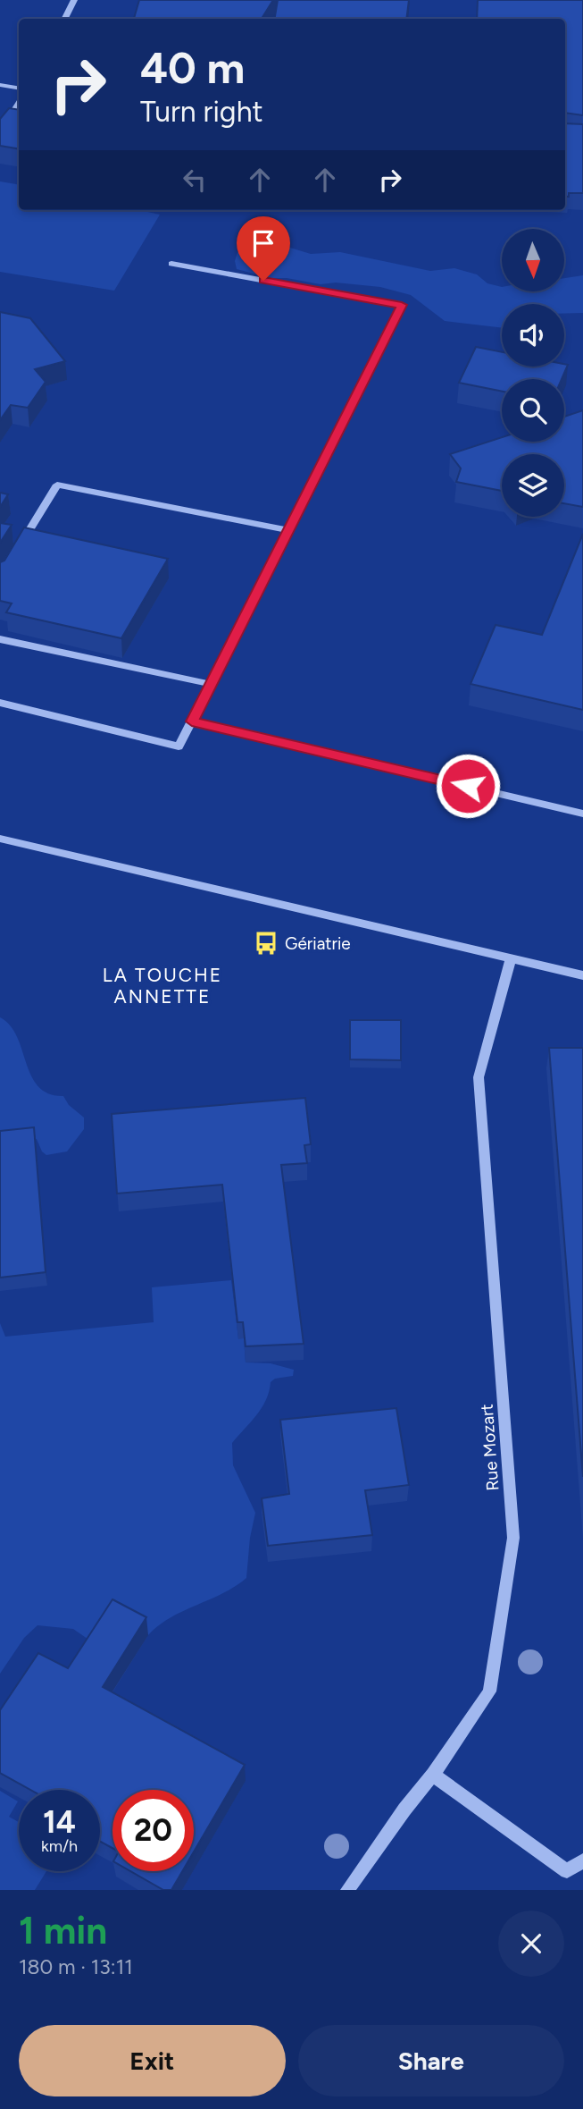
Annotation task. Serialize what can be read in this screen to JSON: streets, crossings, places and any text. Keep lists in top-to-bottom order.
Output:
{
  "streets": {
    "street": ["Rue Mozart"]
  },
  "districts": ["LA TOUCHE ANNETTE"],
  "places": {
    "bus stop": ["Gériatrie"]
  },
  "north": "bottom",
  "page": {
    "turn": ["40 m", "Turn right"],
    "speed": "14 km/h",
    "limit": "20",
    "heading": ["1 min", "180 m · 13:11"],
    "buttons": ["Exit", "Share"]
  }
}
